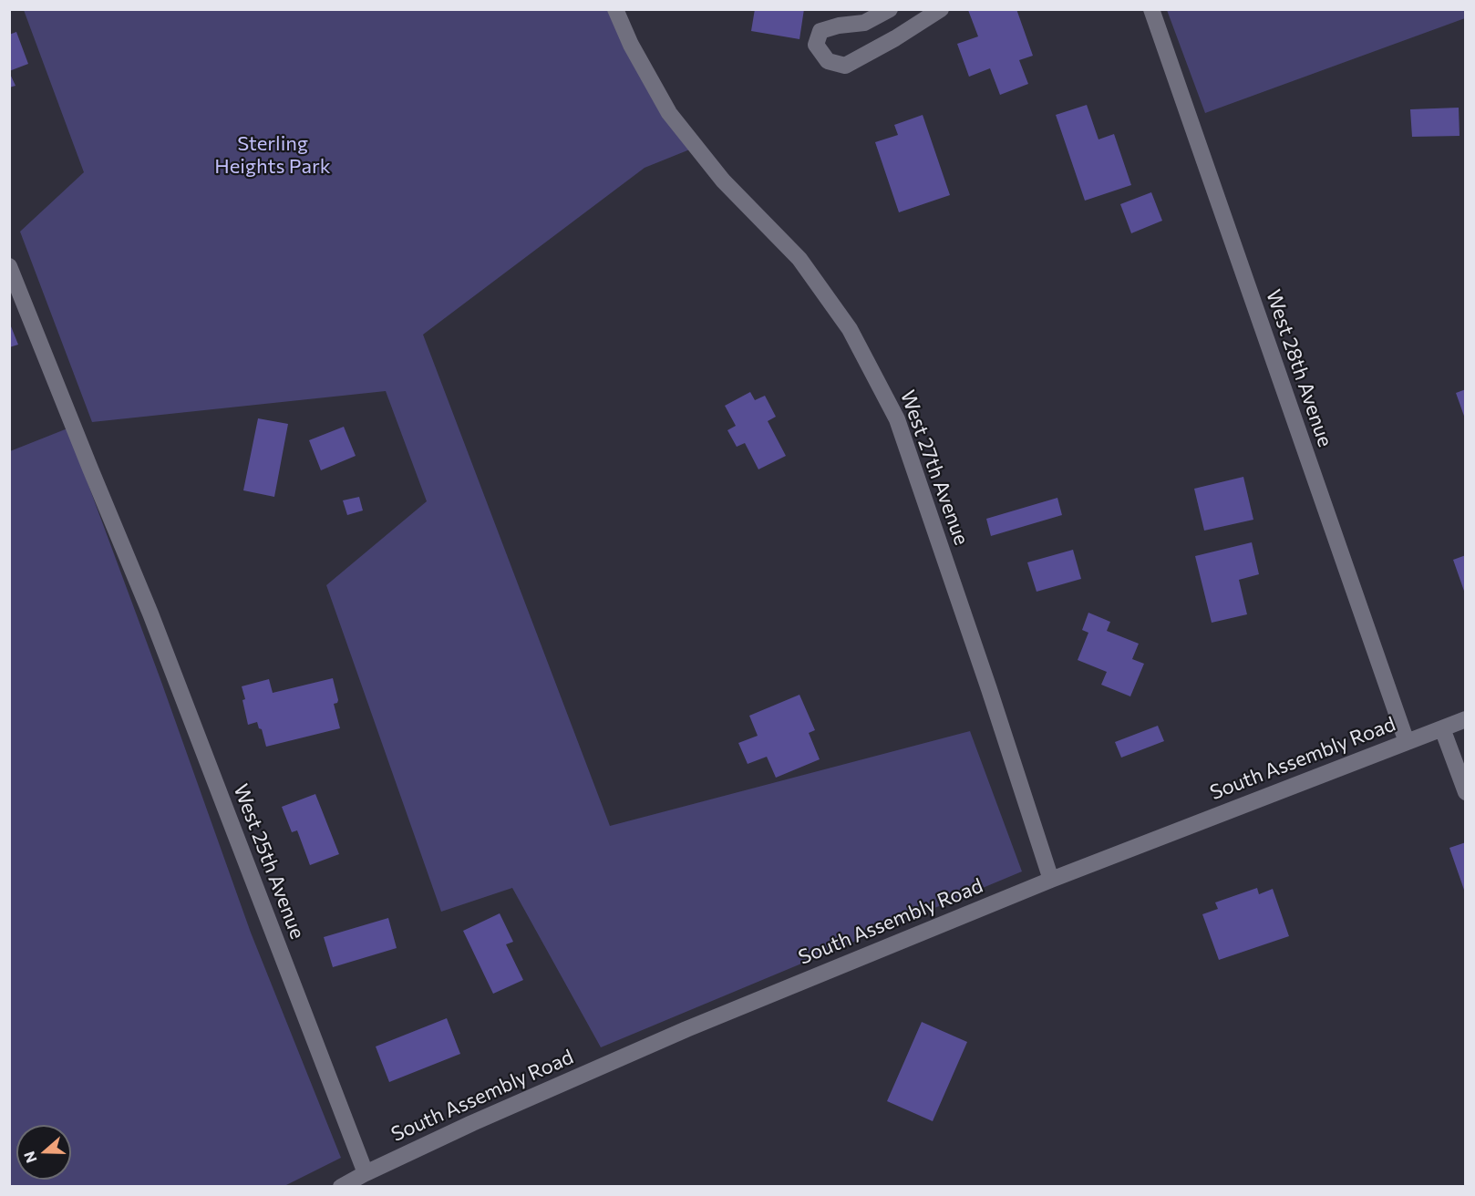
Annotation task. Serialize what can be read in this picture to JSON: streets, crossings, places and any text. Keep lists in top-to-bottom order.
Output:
{
  "streets": {
    "street": [
      "West 28th Avenue",
      "West 27th Avenue",
      "South Assembly Road",
      "West 25th Avenue"
    ]
  },
  "crossings": [
    ["West 28th Avenue", "South Assembly Road"],
    ["West 27th Avenue", "South Assembly Road"],
    ["South Assembly Road", "West 25th Avenue"]
  ],
  "parks": ["Sterling Heights Park"],
  "north": "left"
}
